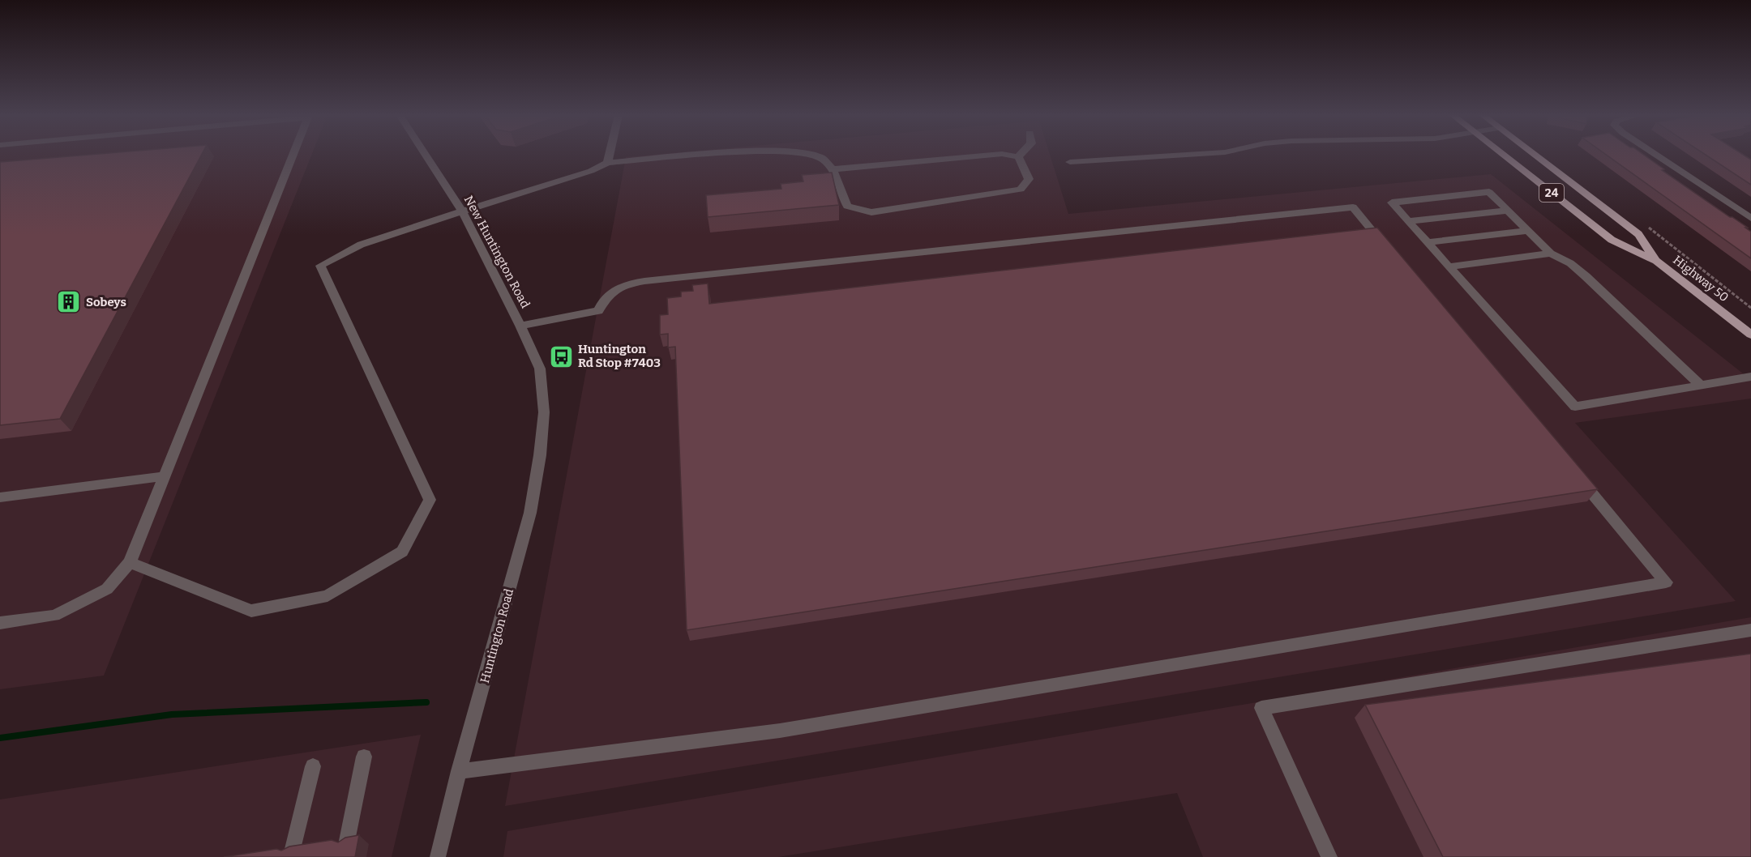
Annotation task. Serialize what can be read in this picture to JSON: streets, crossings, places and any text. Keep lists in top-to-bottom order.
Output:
{
  "streets": {
    "main road": ["24", "Highway 50"],
    "street": ["New Huntington Road", "Huntington Road"]
  },
  "crossings": [
    ["New Huntington Road", "Huntington Road"]
  ],
  "places": {
    "building": ["Sobeys"],
    "bus stop": ["Huntington Rd Stop #7403"]
  }
}
